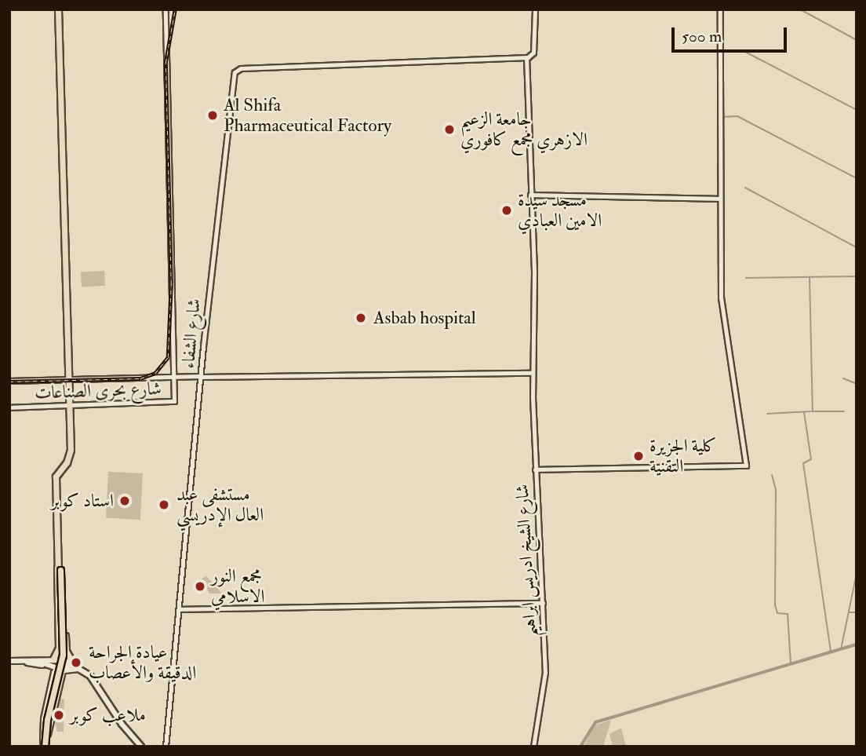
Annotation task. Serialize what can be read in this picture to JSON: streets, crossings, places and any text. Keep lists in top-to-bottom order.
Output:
{
  "streets": {
    "street": ["شارع الشفاء", "شارع بحرى الصناعات", "شارع الشيخ ادريس ابراهيم"]
  },
  "crossings": [
    ["شارع الشفاء", "شارع الشيخ ادريس ابراهيم"]
  ],
  "places": [
    "Al Shifa Pharmaceutical Factory",
    "جامعة الزعيم الازهري مجمع كافوري",
    "مسجد سيدة الامين العبادي",
    "Asbab hospital",
    "كلية الجزيرة التقنية",
    "استاد كوبر",
    "مستشفى عبد العال الإدريسي",
    "مجمع النور الاسلامي",
    "عيادة الجراحة الدقيقة والأعصاب",
    "ملاعب كوبر"
  ],
  "scale_bar": "500 m"
}
